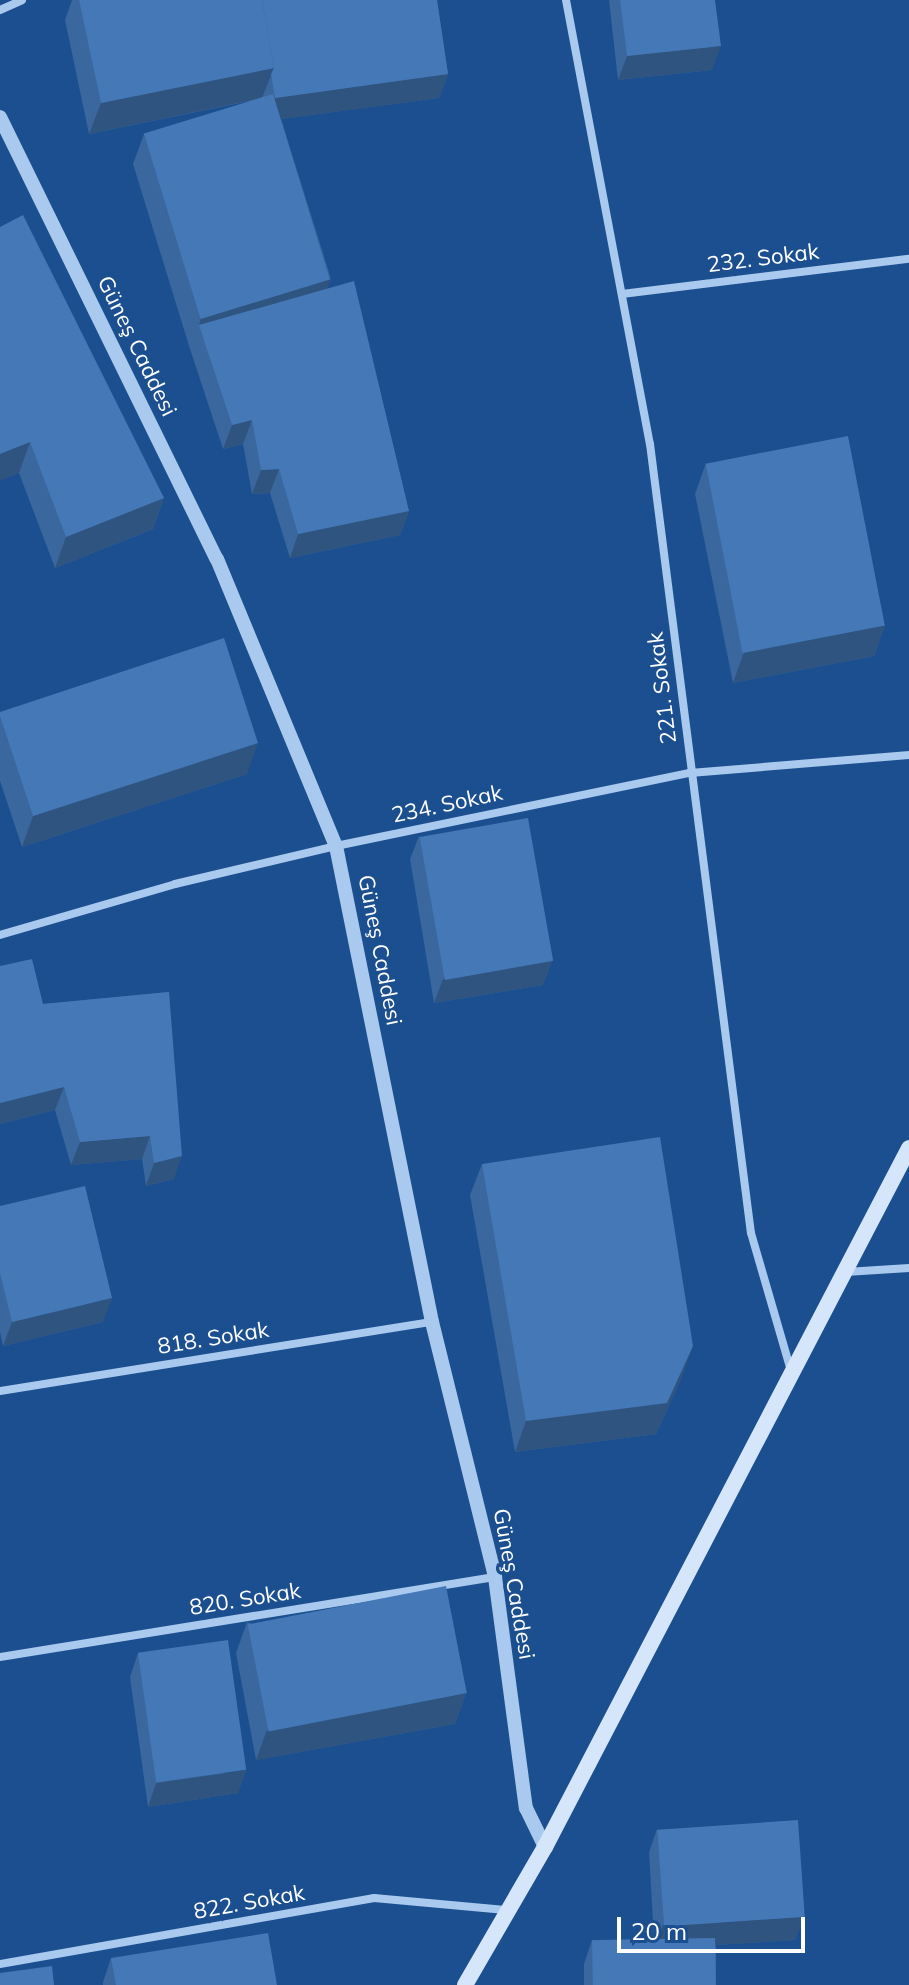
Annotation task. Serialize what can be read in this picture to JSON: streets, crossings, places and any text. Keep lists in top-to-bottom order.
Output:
{
  "streets": {
    "street": [
      "232. Sokak",
      "Güneş Caddesi",
      "221. Sokak",
      "234. Sokak",
      "818. Sokak",
      "820. Sokak",
      "822. Sokak"
    ]
  },
  "crossings": [
    ["232. Sokak", "221. Sokak"],
    ["Güneş Caddesi", "234. Sokak"],
    ["Güneş Caddesi", "818. Sokak"],
    ["Güneş Caddesi", "820. Sokak"],
    ["221. Sokak", "234. Sokak"]
  ],
  "scale_bar": "20 m"
}
